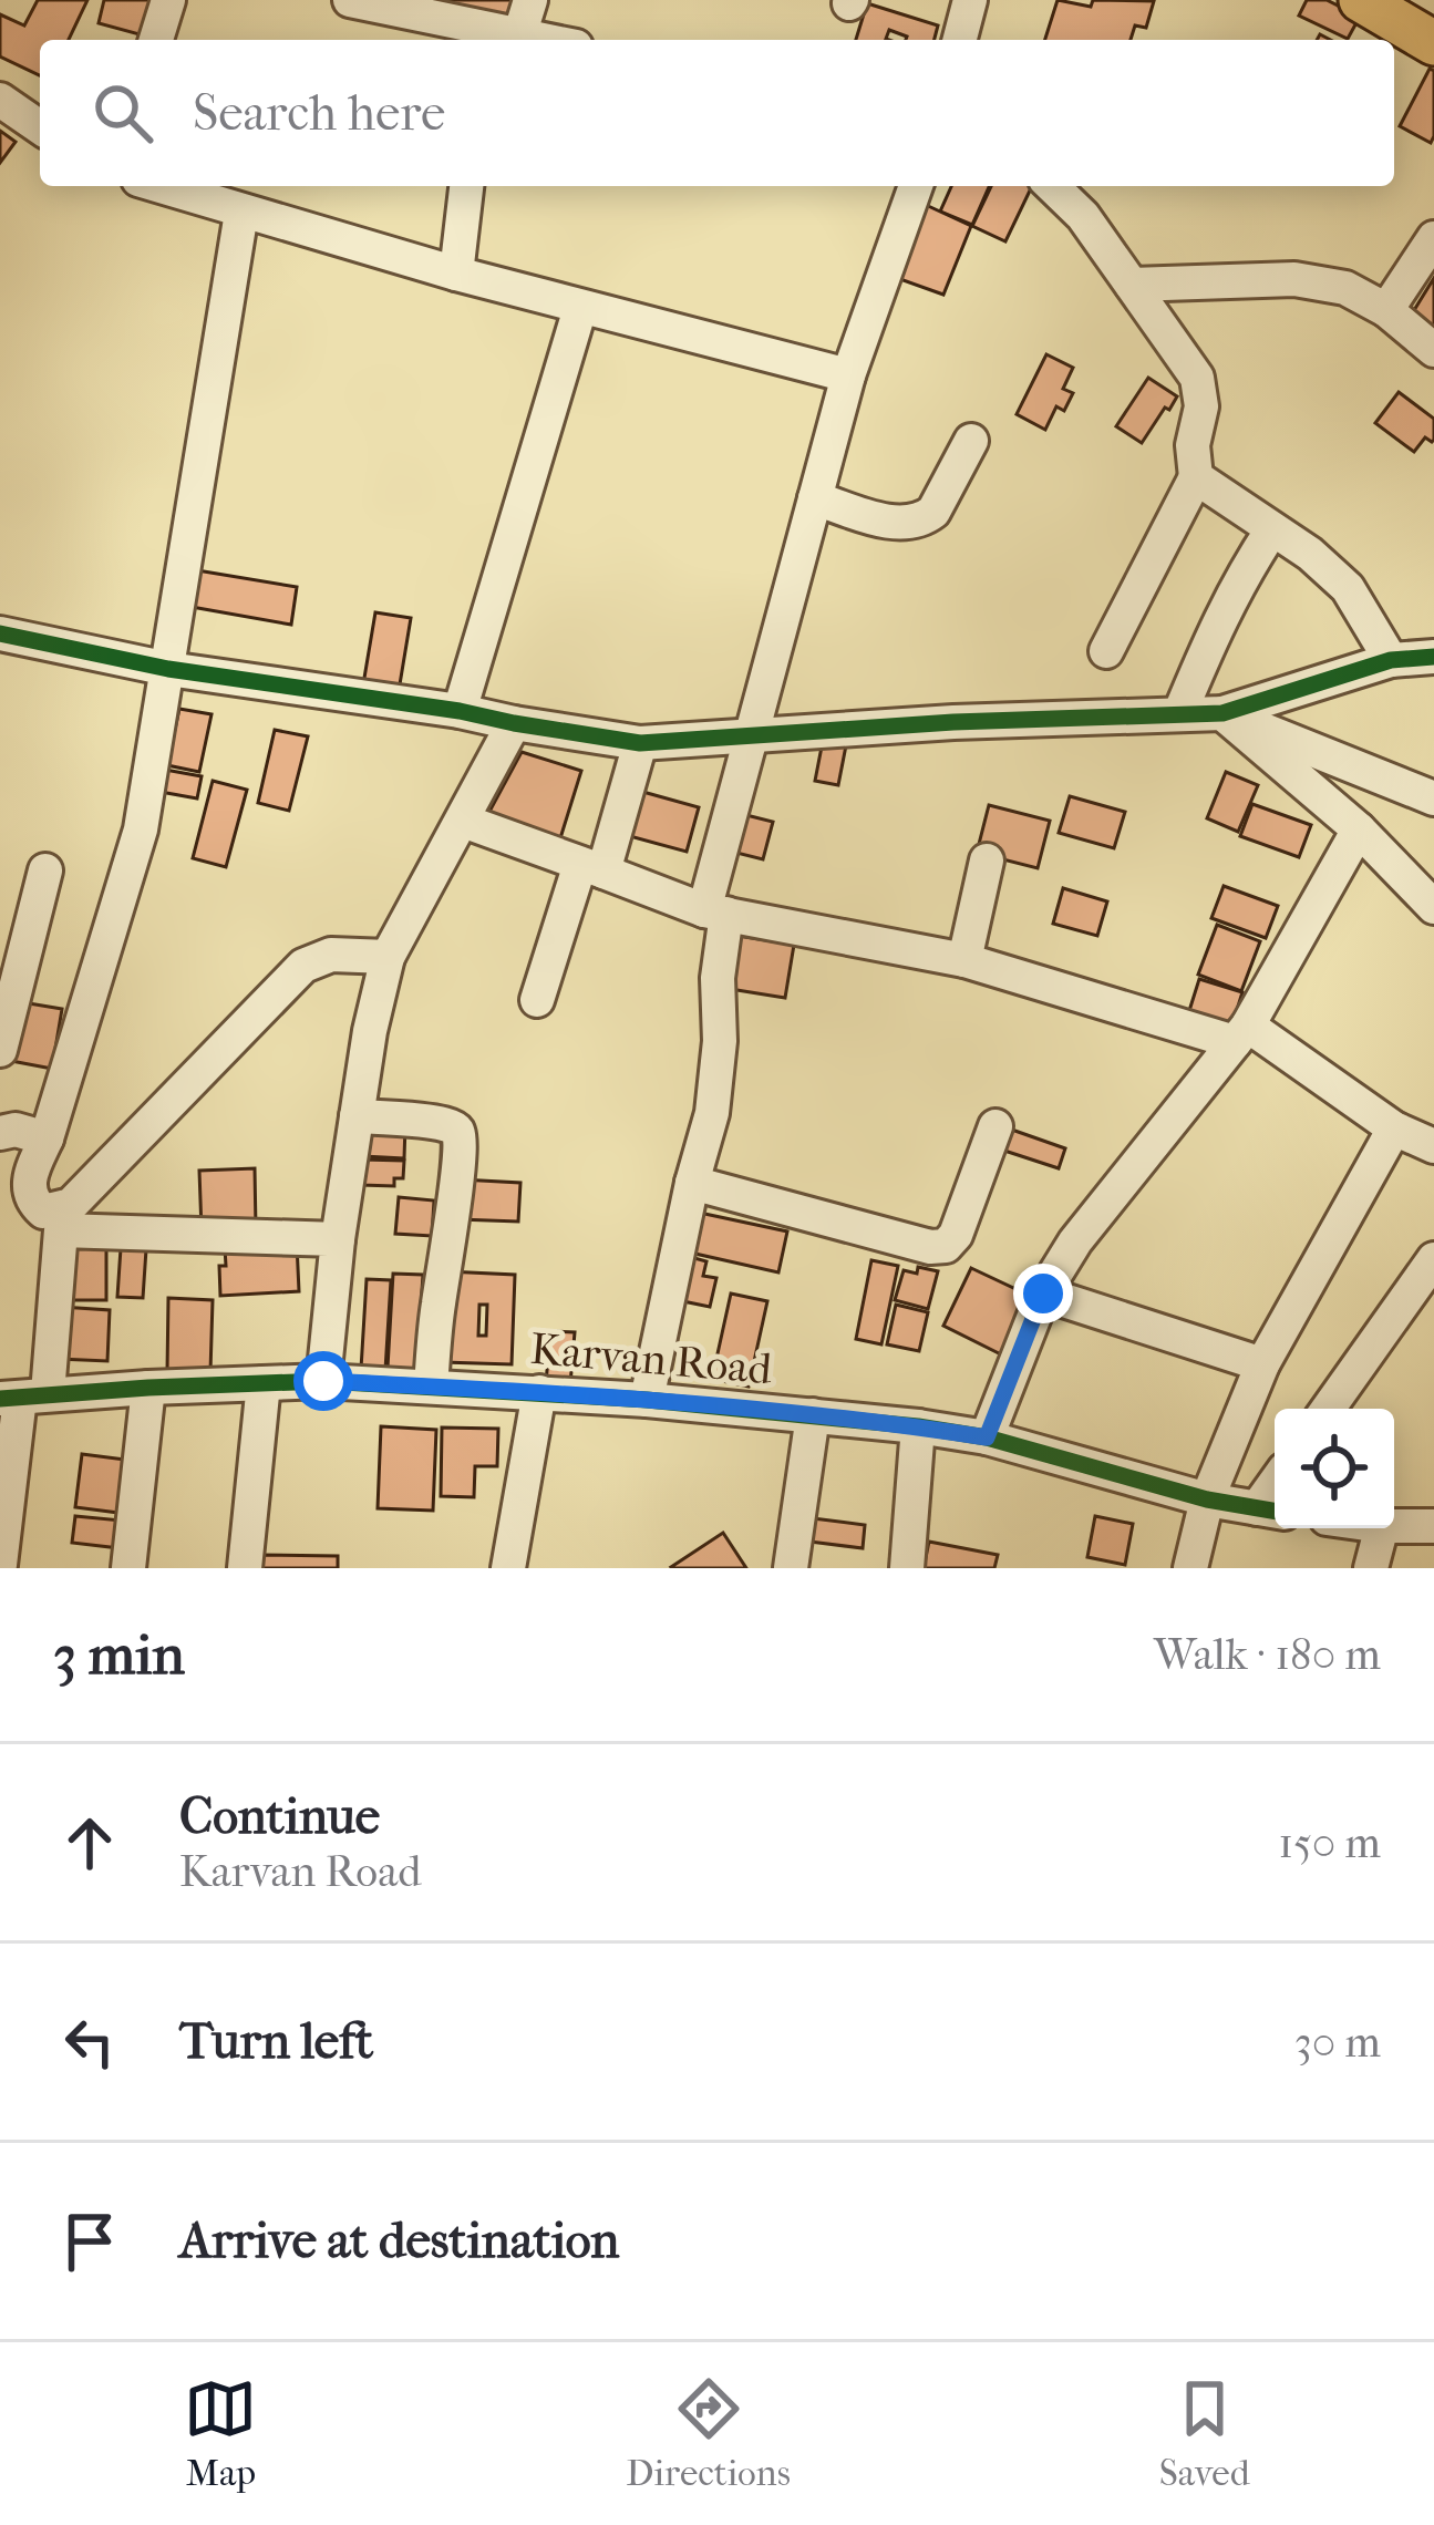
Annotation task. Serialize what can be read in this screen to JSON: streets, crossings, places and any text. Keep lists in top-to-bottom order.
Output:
{
  "streets": {
    "street": ["Karvan Road"]
  },
  "page": {
    "search": "Search here",
    "heading": ["3 min", "Walk · 180 m"],
    "list": [
      ["Continue", "Karvan Road", "150 m"],
      ["Turn left", "30 m"],
      "Arrive at destination"
    ],
    "nav": ["Map", "Directions", "Saved"]
  }
}
